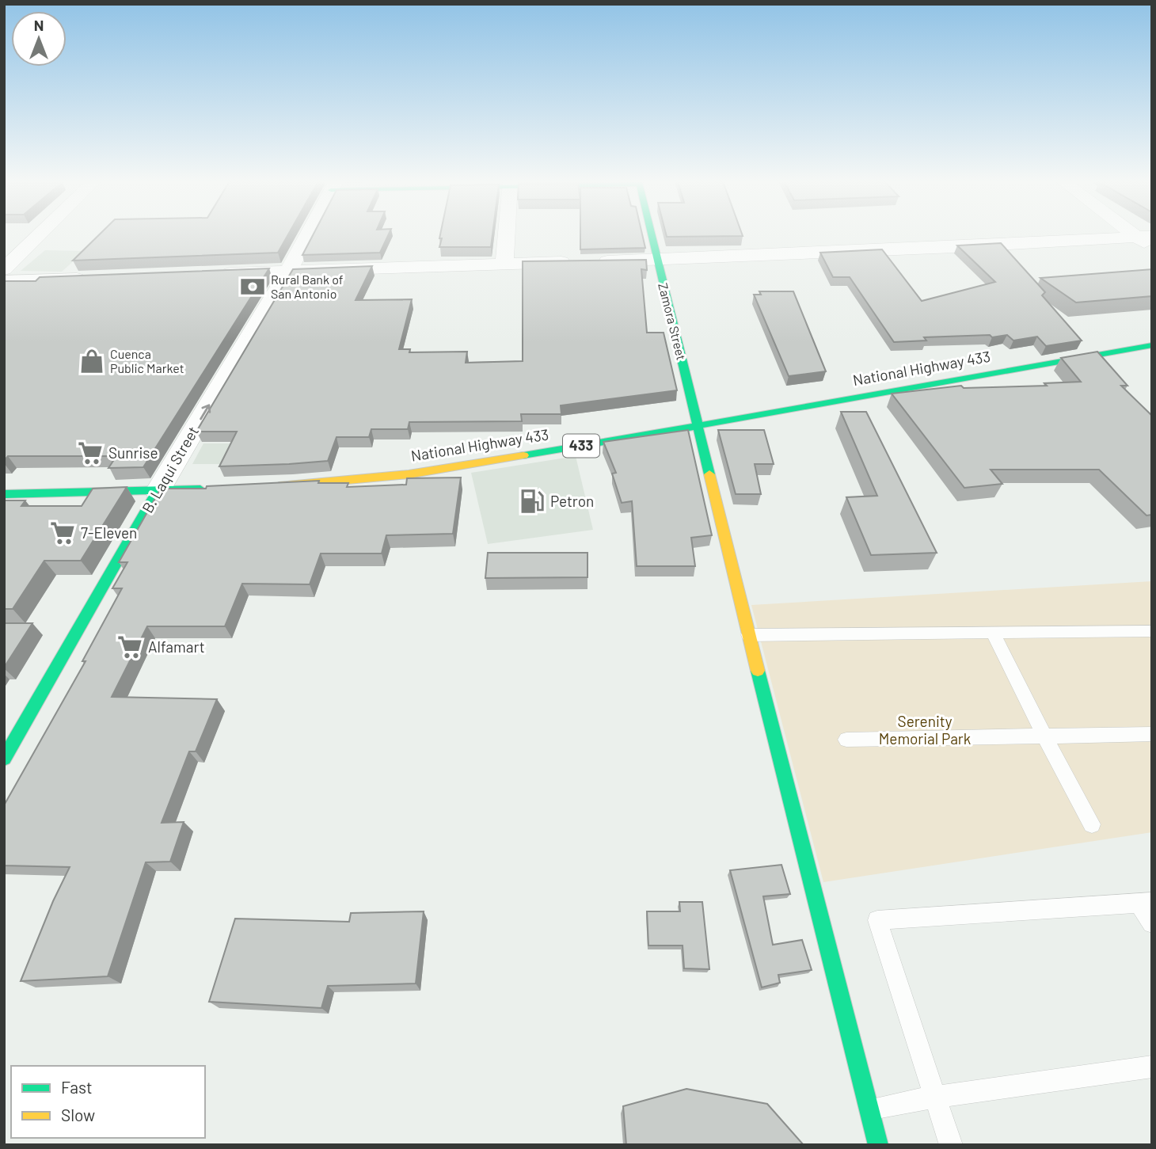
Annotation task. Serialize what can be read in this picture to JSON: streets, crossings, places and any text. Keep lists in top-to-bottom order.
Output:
{
  "streets": {
    "street": [
      "Zamora Street",
      "National Highway 433",
      "433",
      "B. Laqui Street"
    ]
  },
  "crossings": [
    ["Zamora Street", "National Highway 433"]
  ],
  "one_way": ["B. Laqui Street"],
  "parks": ["Serenity Memorial Park"],
  "places": {
    "bank": ["Rural Bank of San Antonio"],
    "shop": ["Cuenca Public Market"],
    "supermarket": ["Sunrise", "7-Eleven", "Alfamart"],
    "fuel station": ["Petron"]
  },
  "legend": ["Fast", "Slow"],
  "north": "top"
}
